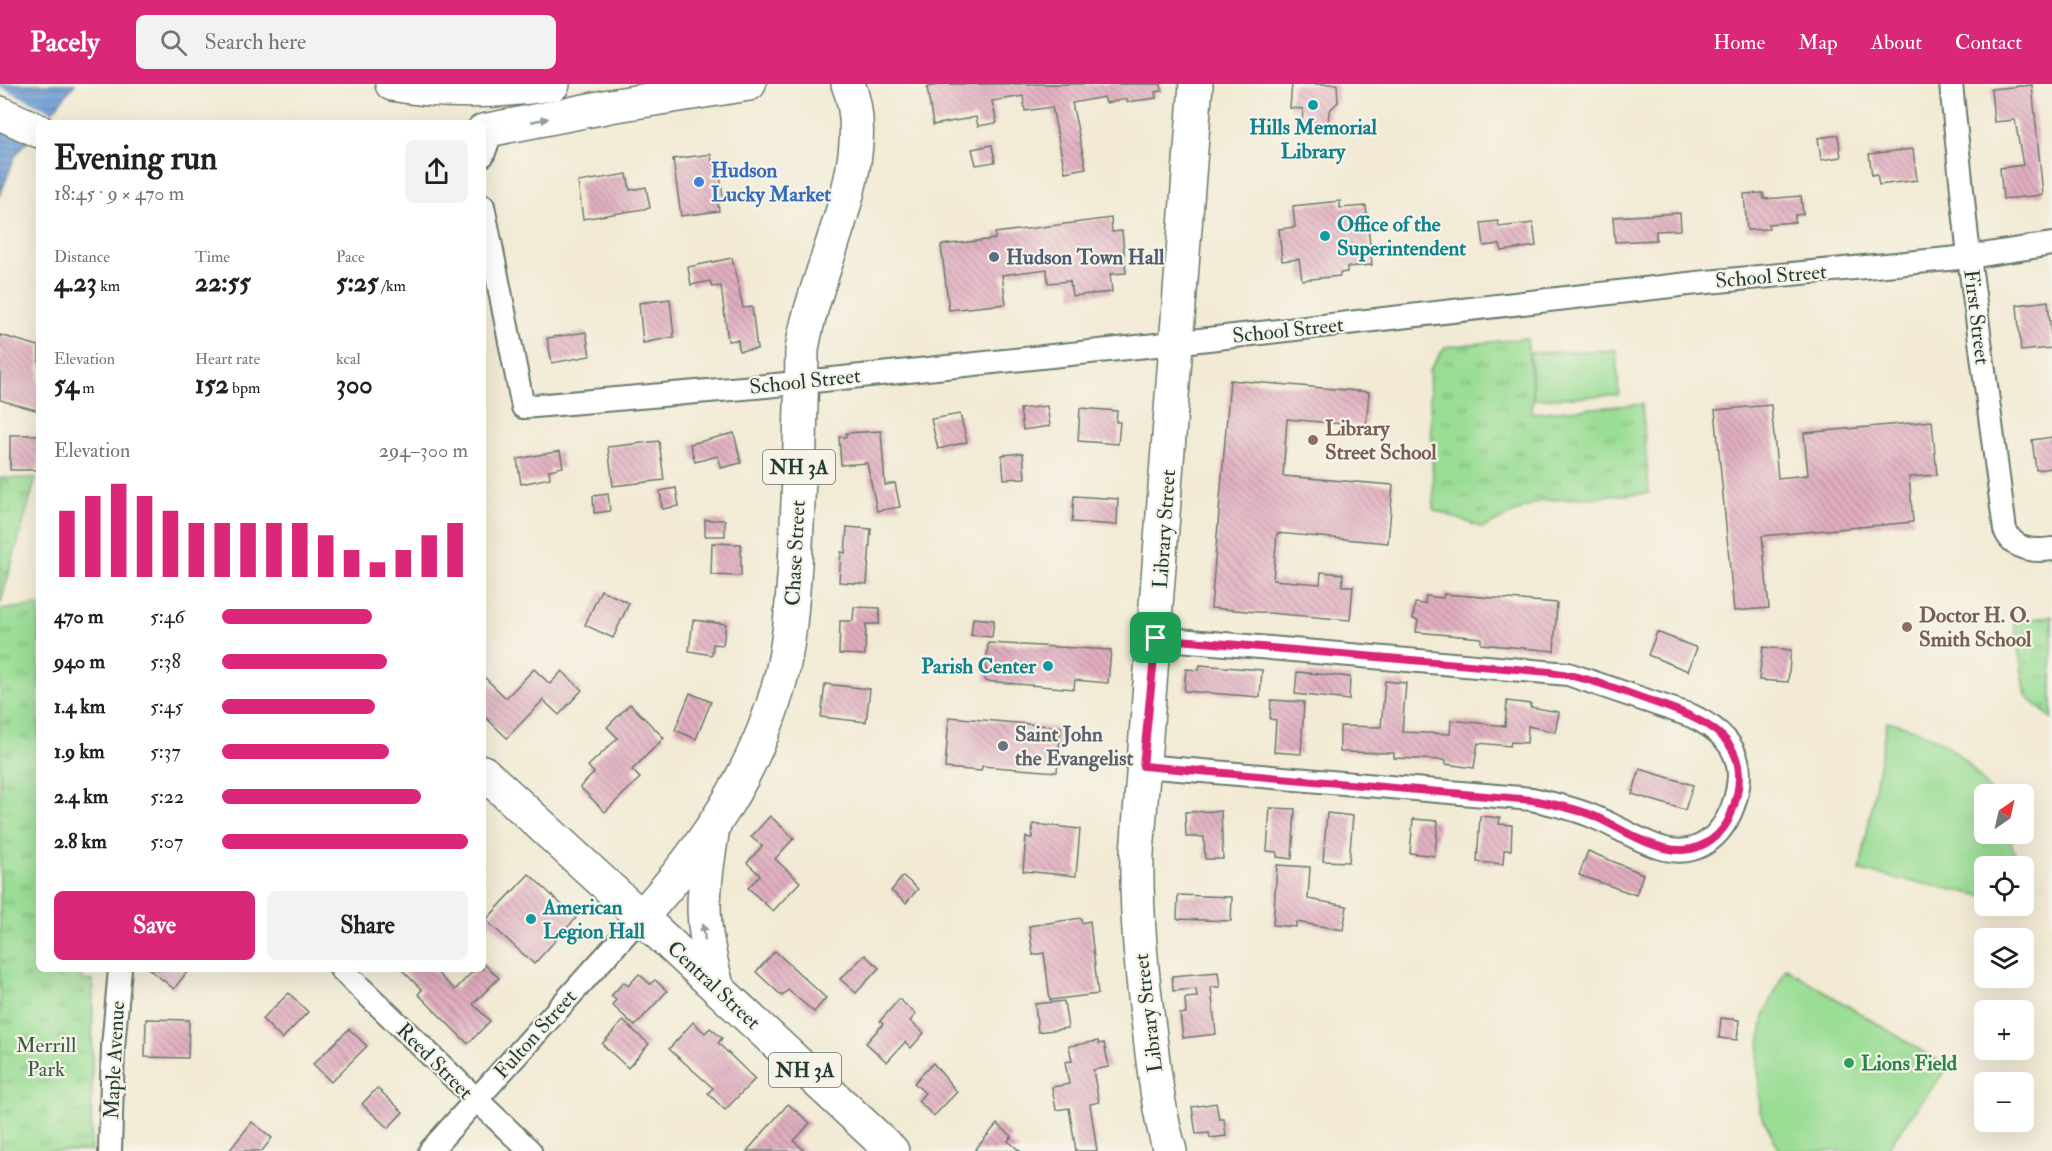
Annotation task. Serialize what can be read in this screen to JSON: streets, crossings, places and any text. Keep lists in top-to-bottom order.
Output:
{
  "streets": {
    "main road": [
      "NH 3A",
      "Library Street",
      "Chase Street",
      "Central Street"
    ],
    "street": [
      "School Street",
      "First Street",
      "Fulton Street",
      "Maple Avenue",
      "Reed Street"
    ]
  },
  "crossings": [
    ["School Street", "First Street"],
    ["School Street", "Library Street"],
    ["School Street", "Chase Street"],
    ["NH 3A", "Chase Street"],
    ["NH 3A", "Central Street"],
    ["Chase Street", "Central Street"],
    ["Chase Street", "Fulton Street"],
    ["Central Street", "Fulton Street"],
    ["Fulton Street", "Reed Street"]
  ],
  "parks": ["Merrill Park"],
  "places": [
    "Hills Memorial Library",
    "Hudson Lucky Market",
    "Office of the Superintendent",
    "Hudson Town Hall",
    "Library Street School",
    "Doctor H. O. Smith School",
    "Parish Center",
    "Saint John the Evangelist",
    "American Legion Hall",
    "Lions Field"
  ],
  "north": "top right",
  "page": {
    "header": "Pacely",
    "search": "Search here",
    "nav": [
      "Home",
      "Map",
      "About",
      "Contact"
    ],
    "heading": ["Evening run", "18:45 · 9 × 470 m"],
    "stats": [
      ["Distance", "4.23 km"],
      ["Time", "22:55"],
      ["Pace", "5:25 /km"],
      ["Elevation", "54 m"],
      ["Heart rate", "152 bpm"],
      ["kcal", "300"]
    ],
    "chart": ["Elevation", "294–300 m"],
    "list": [
      {
        "name": "470 m",
        "note": "5:46"
      },
      {
        "name": "940 m",
        "note": "5:38"
      },
      {
        "name": "1.4 km",
        "note": "5:45"
      },
      {
        "name": "1.9 km",
        "note": "5:37"
      },
      {
        "name": "2.4 km",
        "note": "5:22"
      },
      {
        "name": "2.8 km",
        "note": "5:07"
      }
    ],
    "map_buttons": ["+", "−"],
    "buttons": ["Save", "Share"]
  }
}
